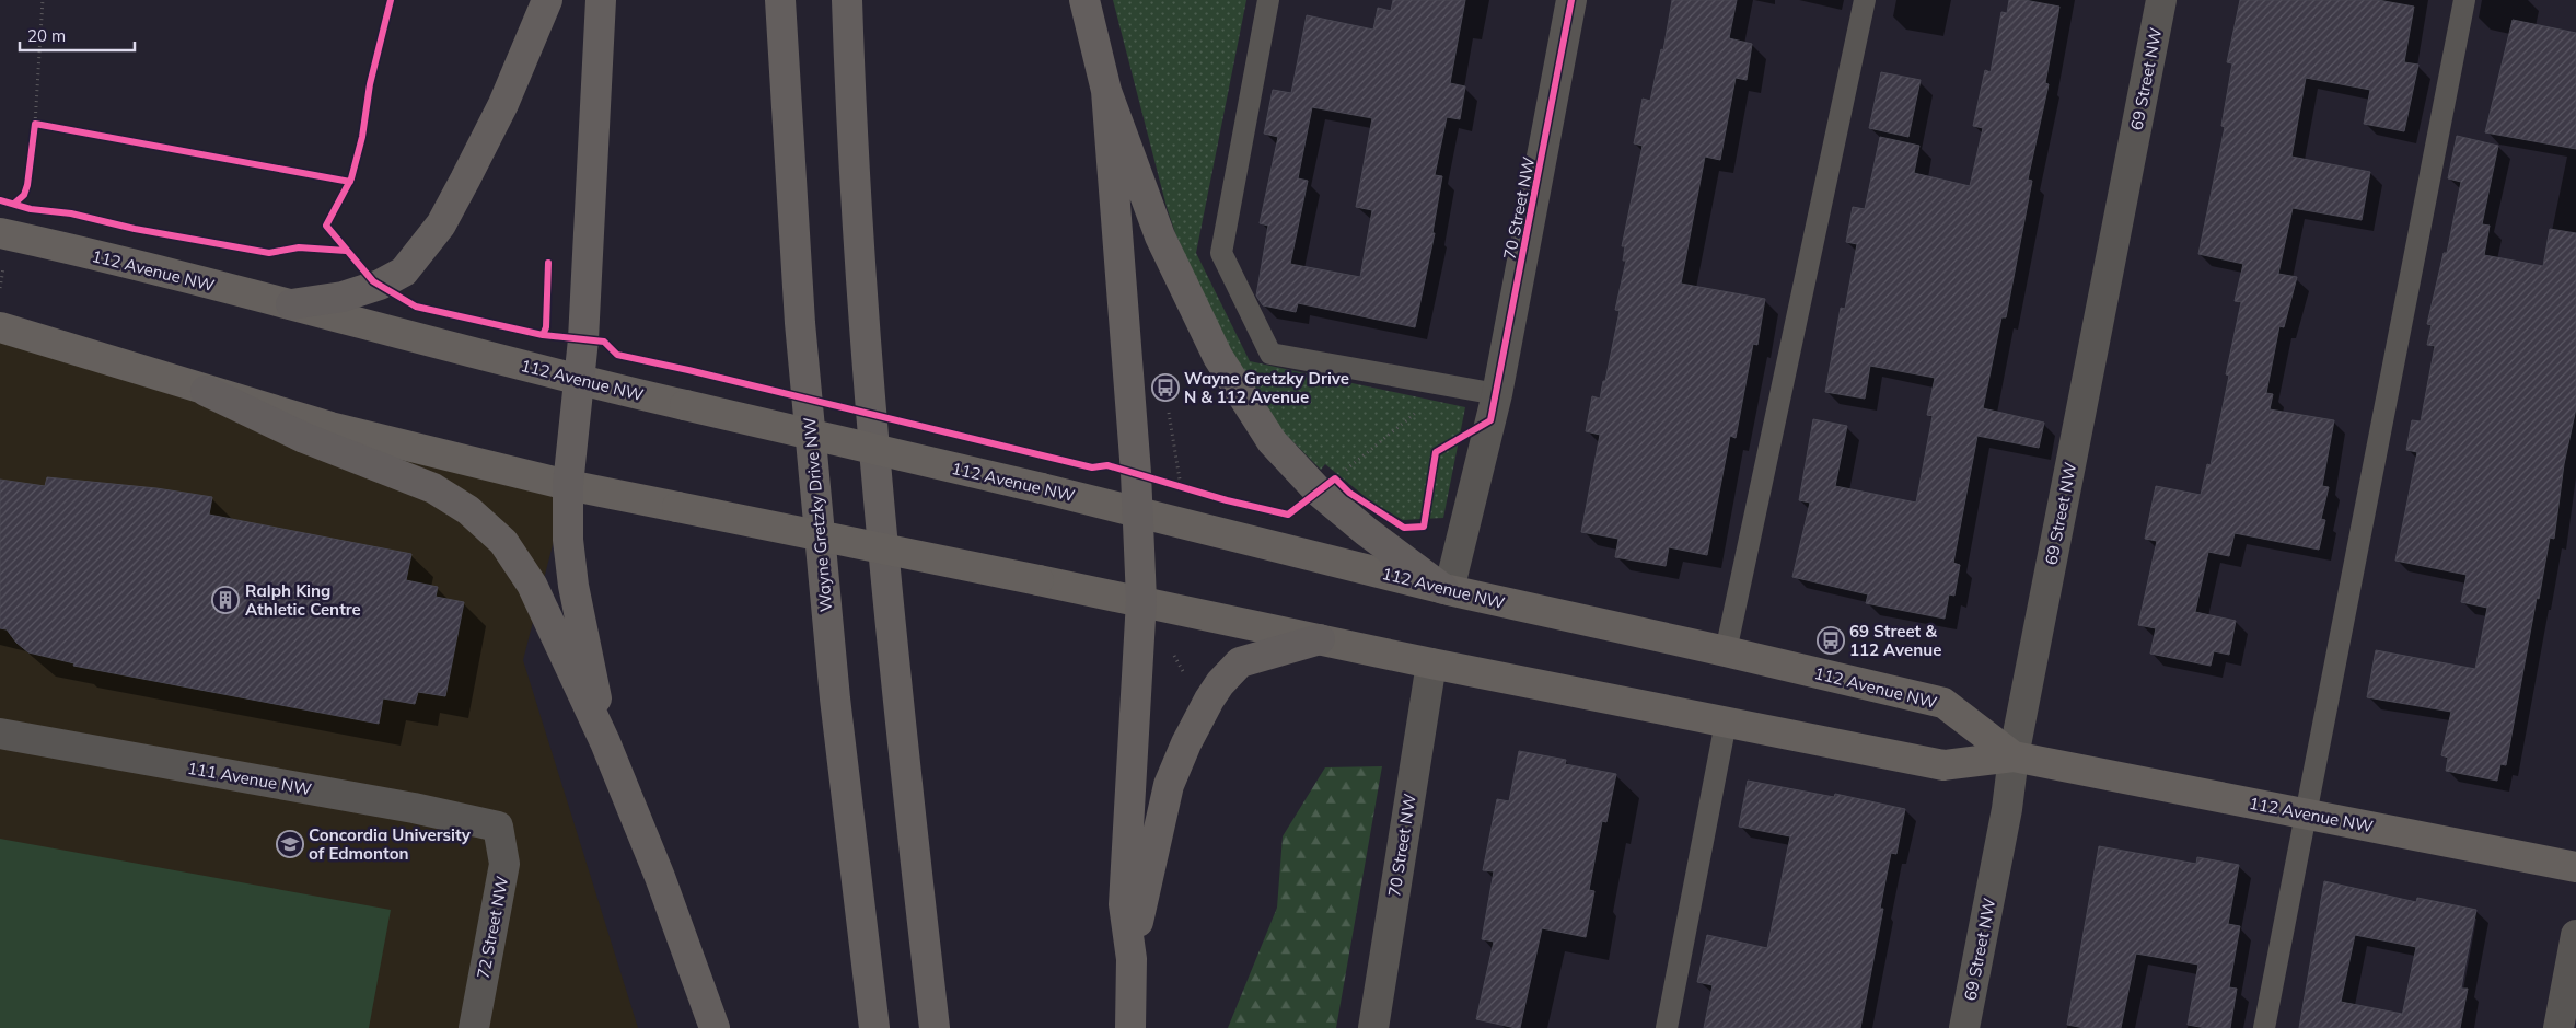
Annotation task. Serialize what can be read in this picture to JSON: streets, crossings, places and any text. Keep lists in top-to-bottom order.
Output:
{
  "streets": {
    "main road": ["112 Avenue NW", "Wayne Gretzky Drive NW"],
    "street": [
      "69 Street NW",
      "70 Street NW",
      "111 Avenue NW",
      "72 Street NW"
    ]
  },
  "crossings": [
    ["69 Street NW", "112 Avenue NW"],
    ["70 Street NW", "112 Avenue NW"],
    ["111 Avenue NW", "72 Street NW"]
  ],
  "places": {
    "bus stop": ["Wayne Gretzky Drive N & 112 Avenue", "69 Street & 112 Avenue"],
    "building": ["Ralph King Athletic Centre"],
    "school or university": ["Concordia University of Edmonton"]
  },
  "scale_bar": "20 m"
}
